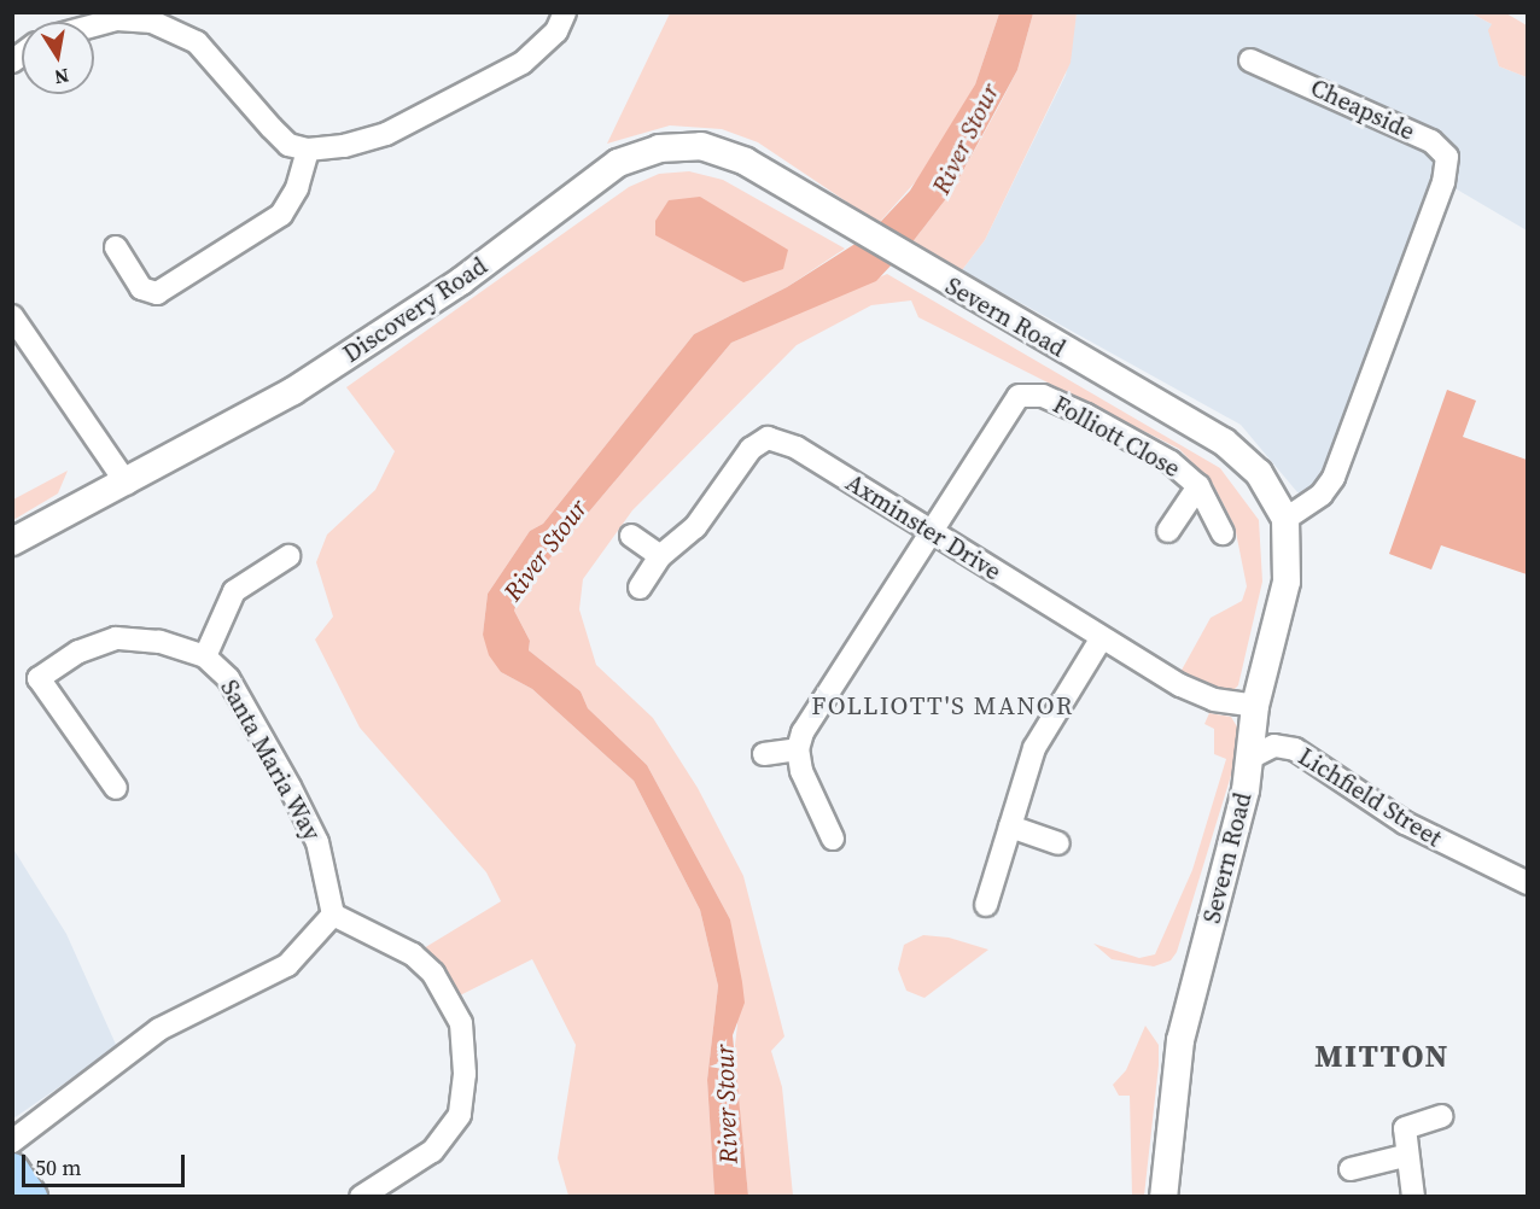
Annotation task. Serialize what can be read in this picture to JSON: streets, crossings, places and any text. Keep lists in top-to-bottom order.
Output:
{
  "streets": {
    "street": [
      "Cheapside",
      "Discovery Road",
      "Severn Road",
      "Folliott Close",
      "Axminster Drive",
      "Santa Maria Way",
      "Lichfield Street"
    ]
  },
  "crossings": [
    ["Cheapside", "Severn Road"],
    ["Discovery Road", "Severn Road"],
    ["Severn Road", "Axminster Drive"],
    ["Severn Road", "Lichfield Street"],
    ["Folliott Close", "Axminster Drive"]
  ],
  "districts": ["FOLLIOTT'S MANOR", "MITTON"],
  "water": ["River Stour"],
  "scale_bar": "50 m",
  "north": "bottom"
}
